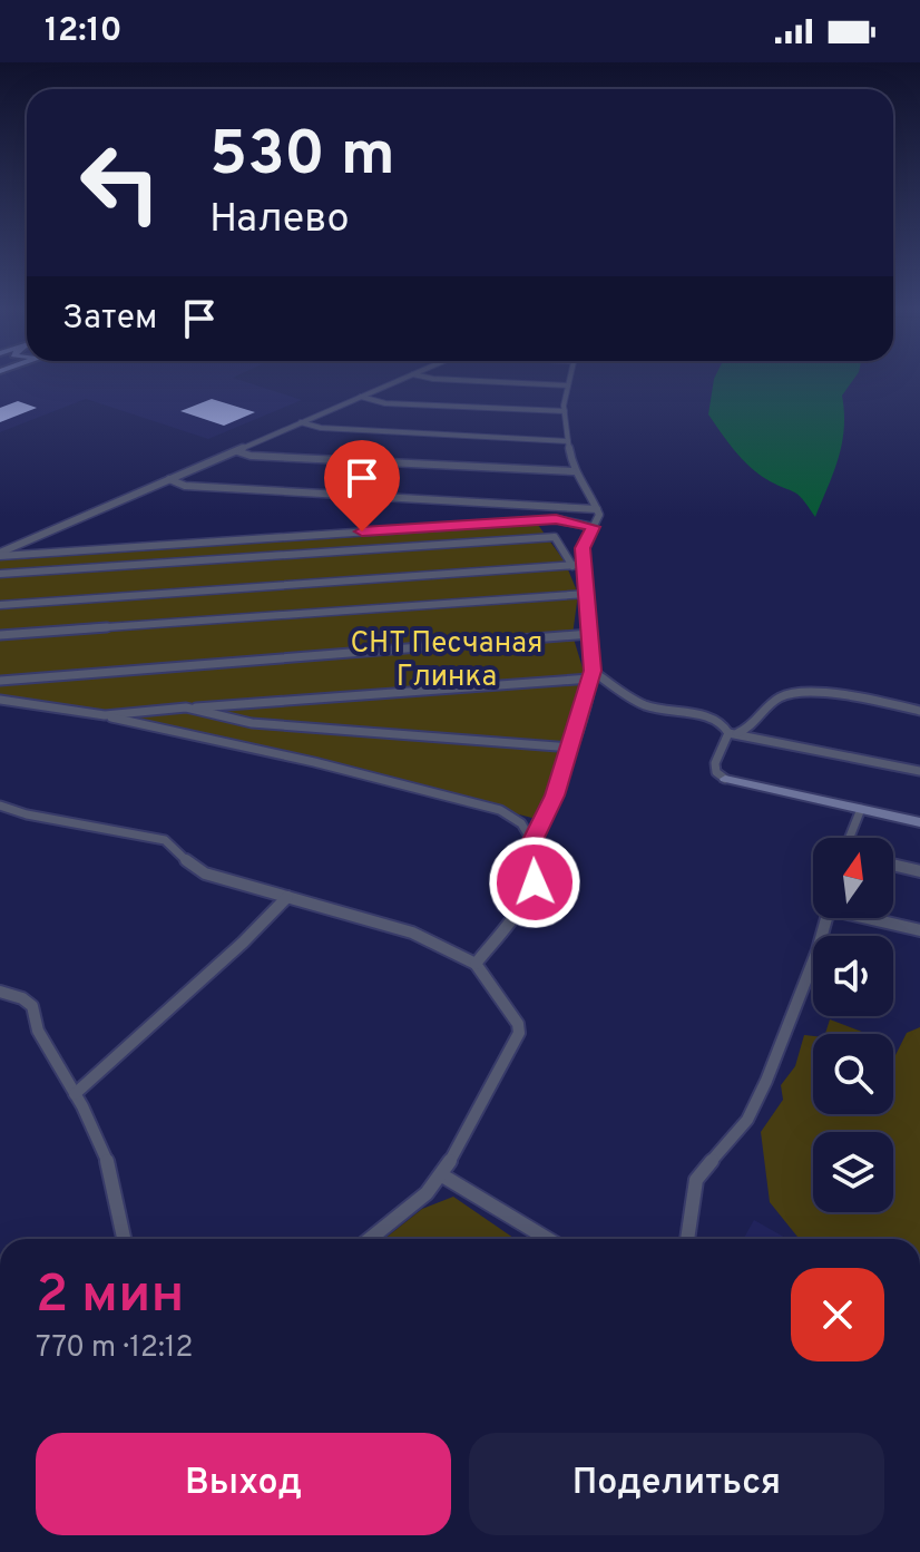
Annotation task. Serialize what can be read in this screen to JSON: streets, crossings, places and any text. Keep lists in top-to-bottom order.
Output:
{
  "parks": ["СНТ Песчаная Глинка"],
  "north": "top",
  "page": {
    "status": "12:10",
    "turn": ["530 m", "Налево"],
    "then": "Затем",
    "heading": ["2 мин", "770 m · 12:12"],
    "buttons": ["Выход", "Поделиться"]
  }
}
